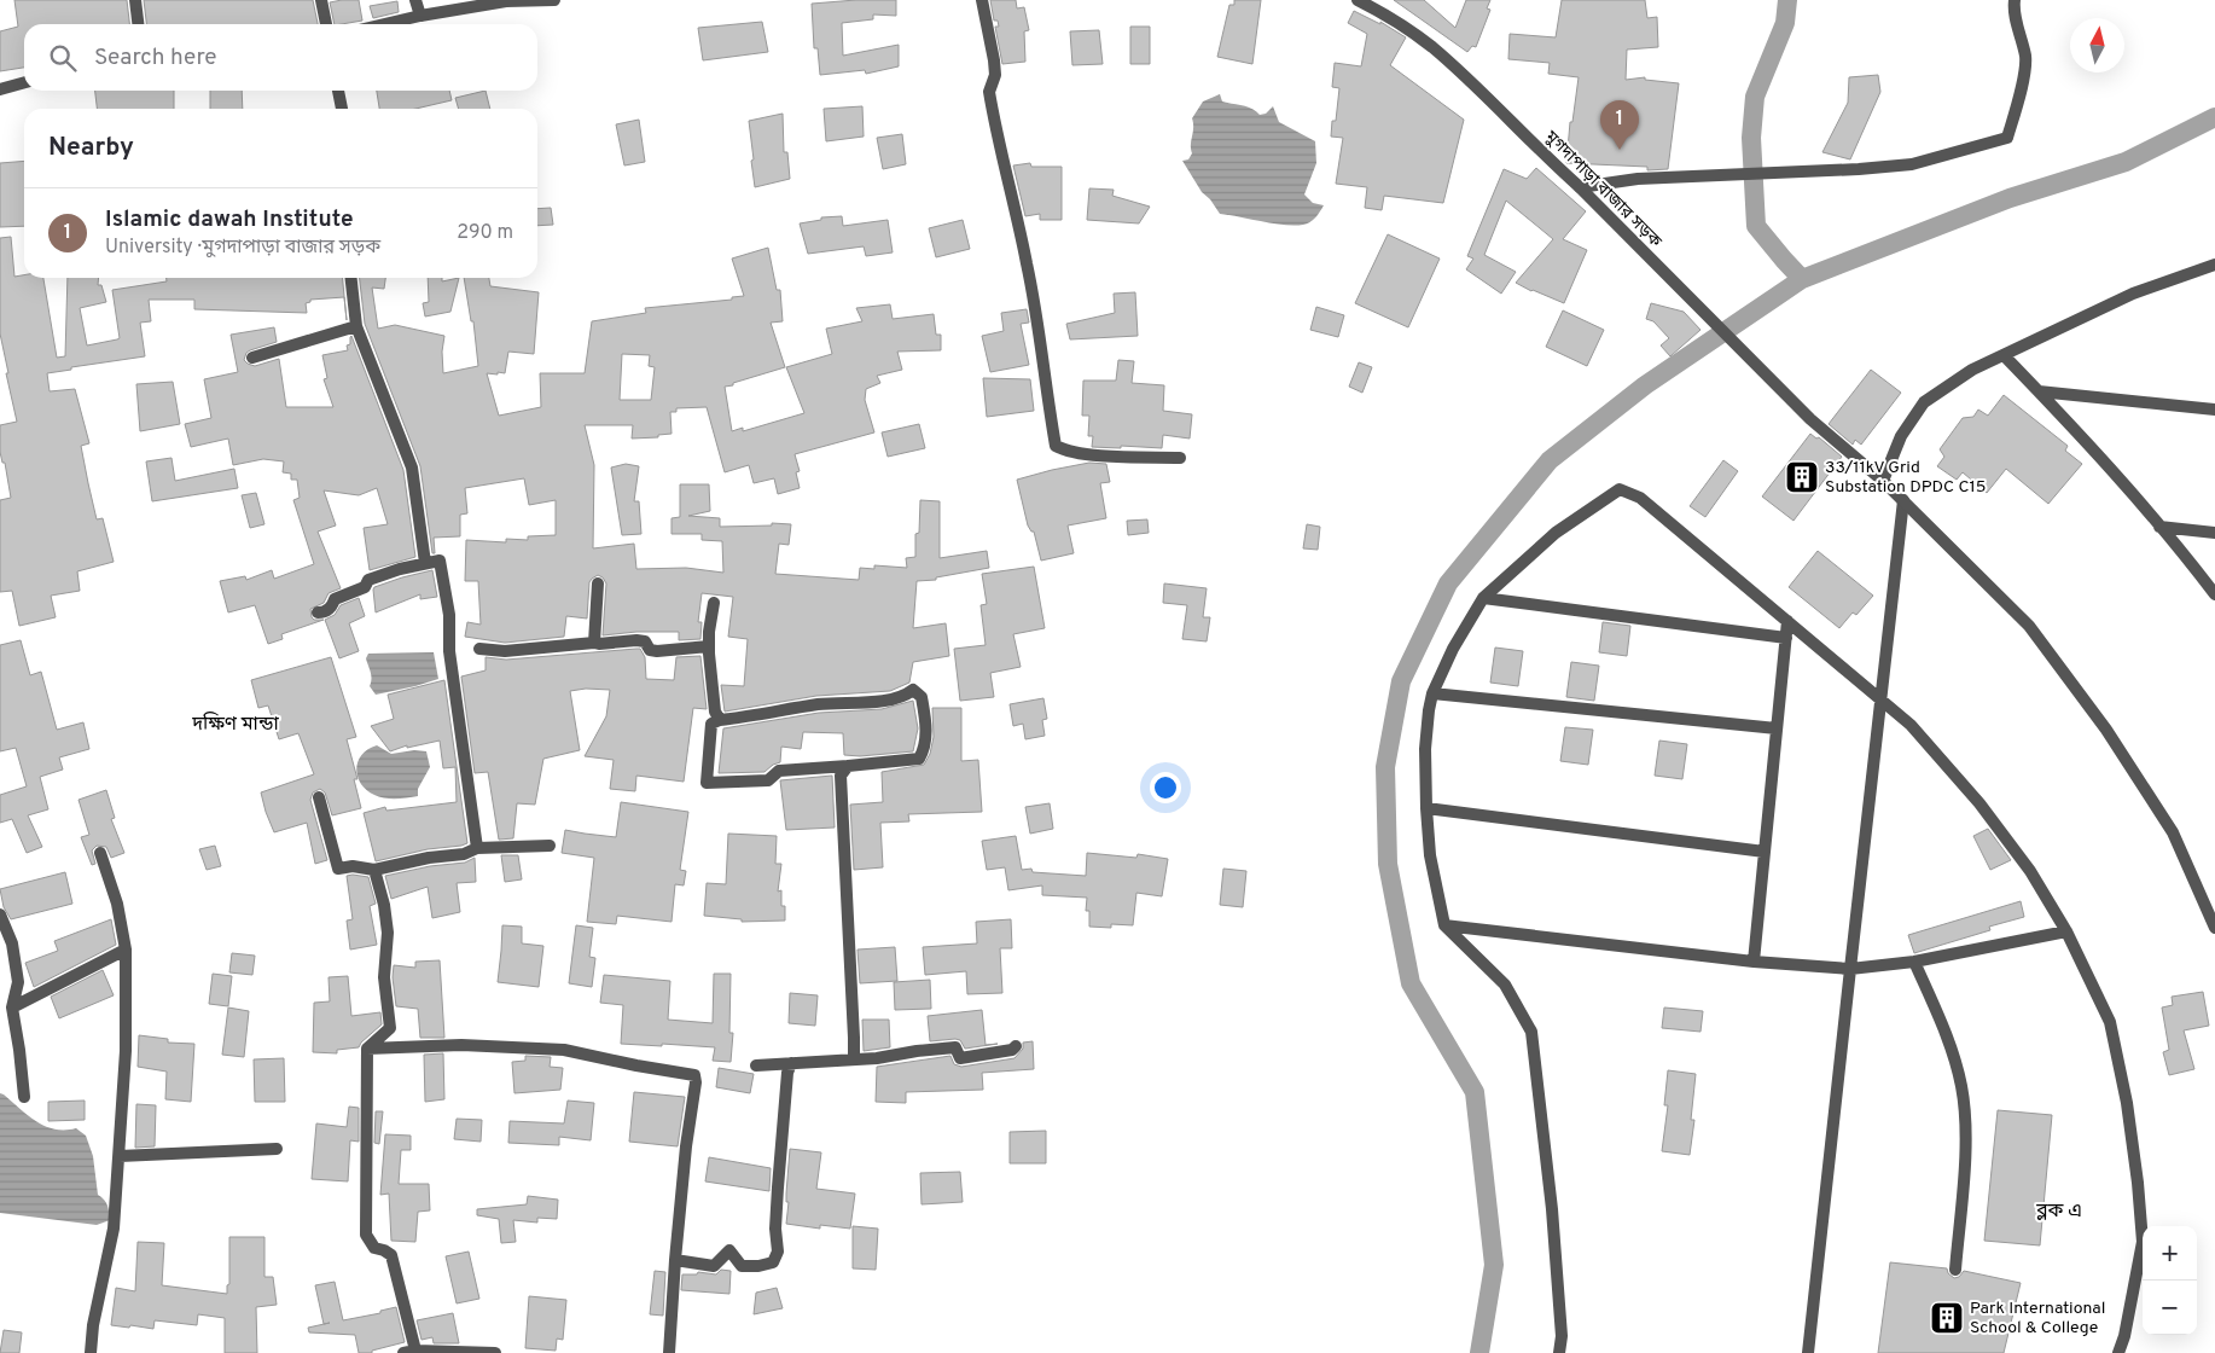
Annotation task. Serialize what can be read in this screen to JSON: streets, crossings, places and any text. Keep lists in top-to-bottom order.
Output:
{
  "streets": {
    "street": ["মুগদাপাড়া বাজার সড়ক"]
  },
  "districts": ["দক্ষিণ মান্ডা", "ব্লক এ"],
  "places": {
    "building": ["33/11kV Grid Substation DPDC C15", "Park International School & College"]
  },
  "north": "top",
  "page": {
    "search": "Search here",
    "pins": "1",
    "heading": "Nearby",
    "list": [
      {
        "mark": "1",
        "name": "Islamic dawah Institute",
        "note": "University · মুগদাপাড়া বাজার সড়ক",
        "value": "290 m"
      }
    ],
    "map_buttons": ["+", "−"]
  }
}
